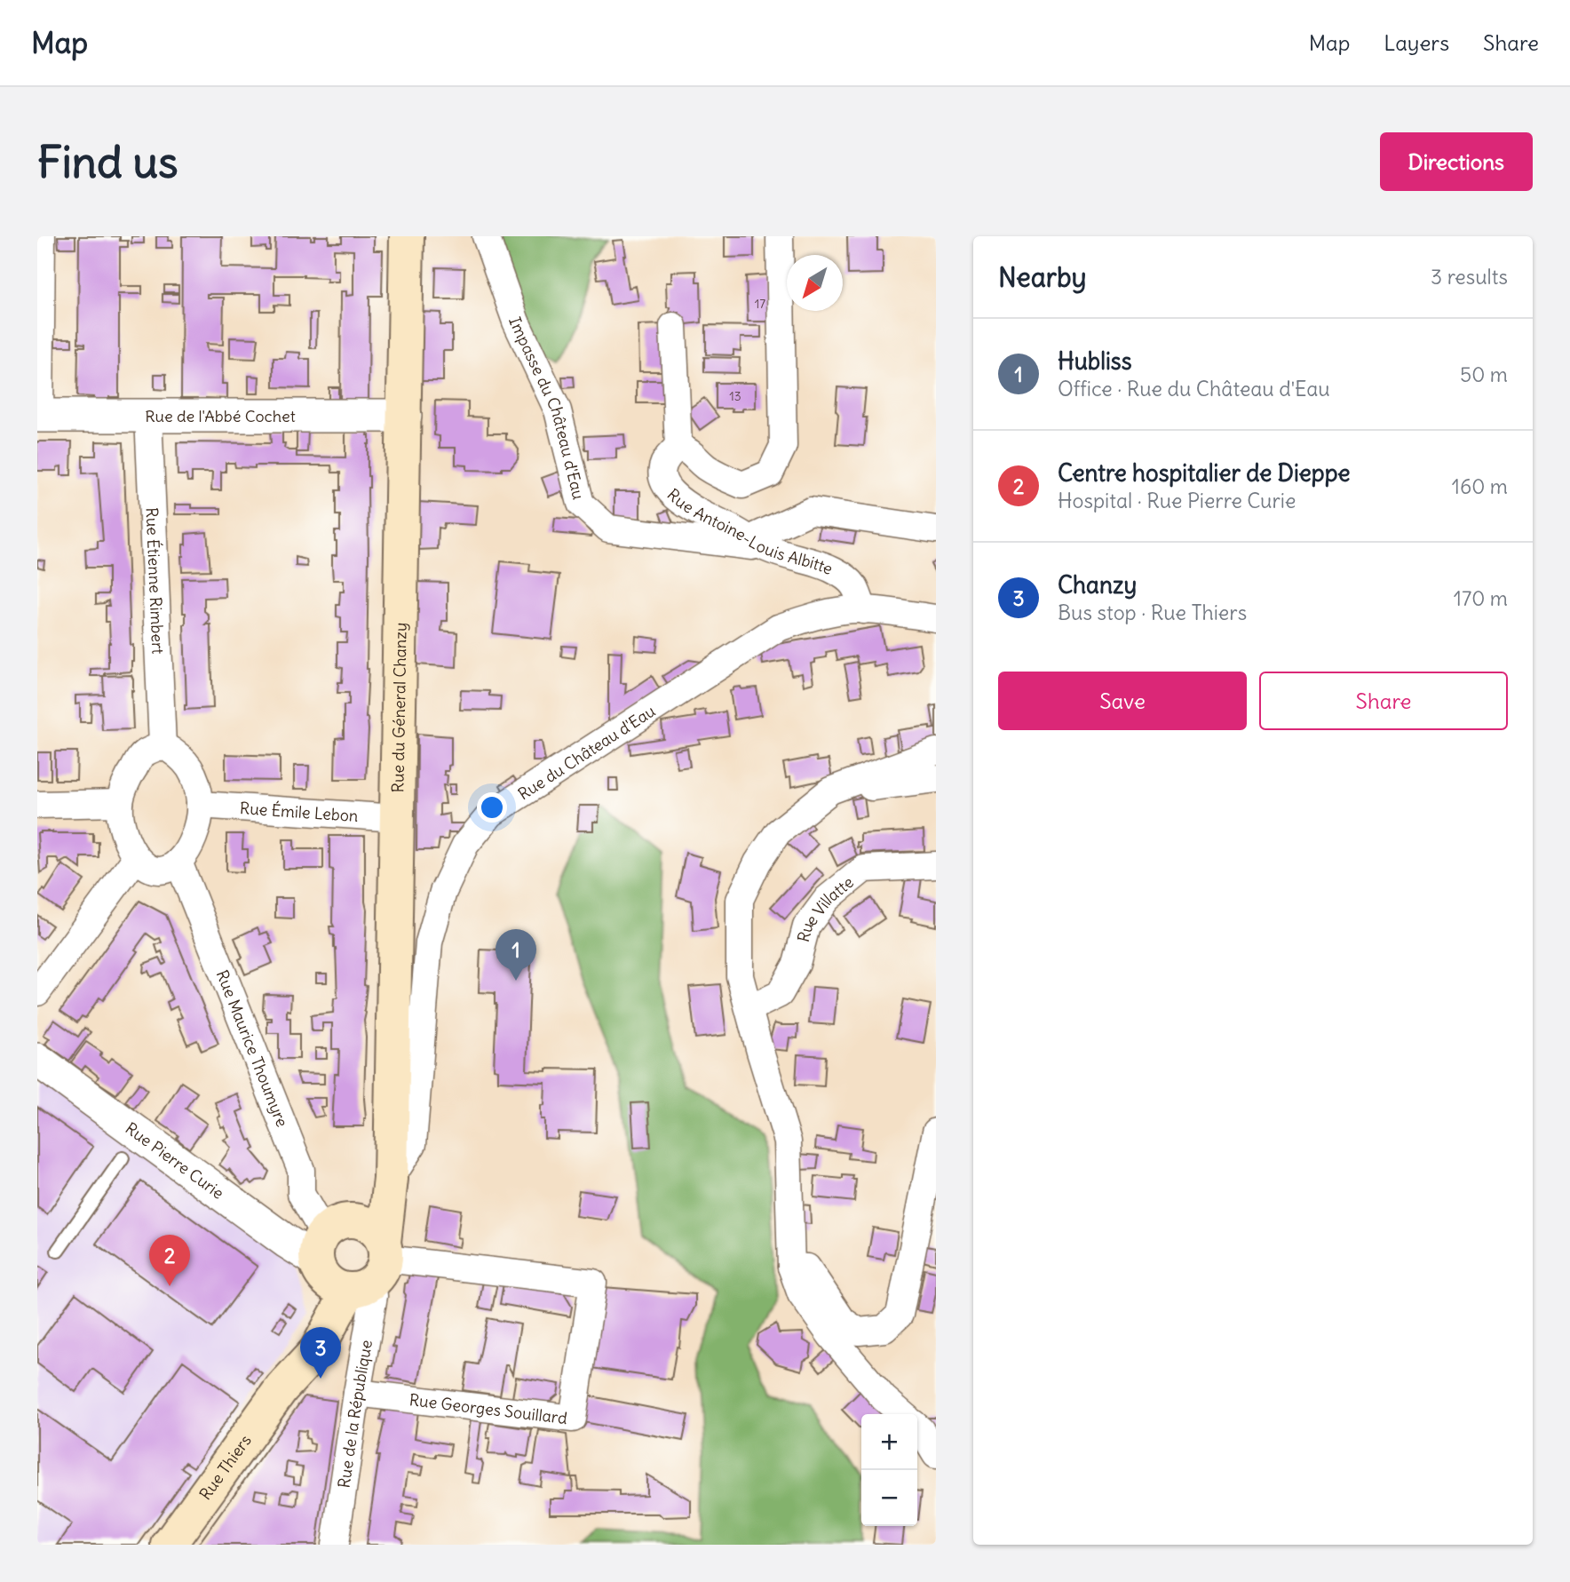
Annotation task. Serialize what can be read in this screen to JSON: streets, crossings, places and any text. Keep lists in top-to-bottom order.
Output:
{
  "streets": {
    "main road": ["Rue du Géneral Chanzy", "Rue Thiers"],
    "street": [
      "Impasse du Château d'Eau",
      "Rue de l'Abbé Cochet",
      "Rue Antoine-Louis Albitte",
      "Rue Étienne Rimbert",
      "Rue du Château d'Eau",
      "Rue Émile Lebon",
      "Rue Villatte",
      "Rue Maurice Thoumyre",
      "Rue Pierre Curie",
      "Rue Georges Souillard",
      "Rue de la République"
    ]
  },
  "crossings": [
    ["Impasse du Château d'Eau", "Rue Antoine-Louis Albitte"],
    ["Rue de l'Abbé Cochet", "Rue Étienne Rimbert"],
    ["Rue de l'Abbé Cochet", "Rue du Géneral Chanzy"],
    ["Rue Antoine-Louis Albitte", "Rue du Château d'Eau"],
    ["Rue Étienne Rimbert", "Rue Émile Lebon"],
    ["Rue Étienne Rimbert", "Rue Maurice Thoumyre"],
    ["Rue du Géneral Chanzy", "Rue du Château d'Eau"],
    ["Rue du Géneral Chanzy", "Rue Émile Lebon"],
    ["Rue Émile Lebon", "Rue Maurice Thoumyre"],
    ["Rue Maurice Thoumyre", "Rue Pierre Curie"],
    ["Rue Maurice Thoumyre", "Rue Georges Souillard"],
    ["Rue Maurice Thoumyre", "Rue de la République"],
    ["Rue Maurice Thoumyre", "Rue Thiers"],
    ["Rue Pierre Curie", "Rue Georges Souillard"],
    ["Rue Pierre Curie", "Rue de la République"],
    ["Rue Pierre Curie", "Rue Thiers"],
    ["Rue Georges Souillard", "Rue de la République"],
    ["Rue Georges Souillard", "Rue Thiers"],
    ["Rue de la République", "Rue Thiers"]
  ],
  "house_numbers": ["17", "13"],
  "north": "bottom left",
  "page": {
    "header": "Map",
    "nav": ["Map", "Layers", "Share"],
    "buttons": [
      "Directions",
      ["Save", "Share"]
    ],
    "title": "Find us",
    "heading": ["Nearby", "3 results"],
    "list": [
      {
        "mark": "1",
        "name": "Hubliss",
        "note": "Office · Rue du Château d'Eau",
        "value": "50 m"
      },
      {
        "mark": "2",
        "name": "Centre hospitalier de Dieppe",
        "note": "Hospital · Rue Pierre Curie",
        "value": "160 m"
      },
      {
        "mark": "3",
        "name": "Chanzy",
        "note": "Bus stop · Rue Thiers",
        "value": "170 m"
      }
    ],
    "pins": ["1", "2", "3"],
    "map_buttons": ["+", "−"]
  }
}
